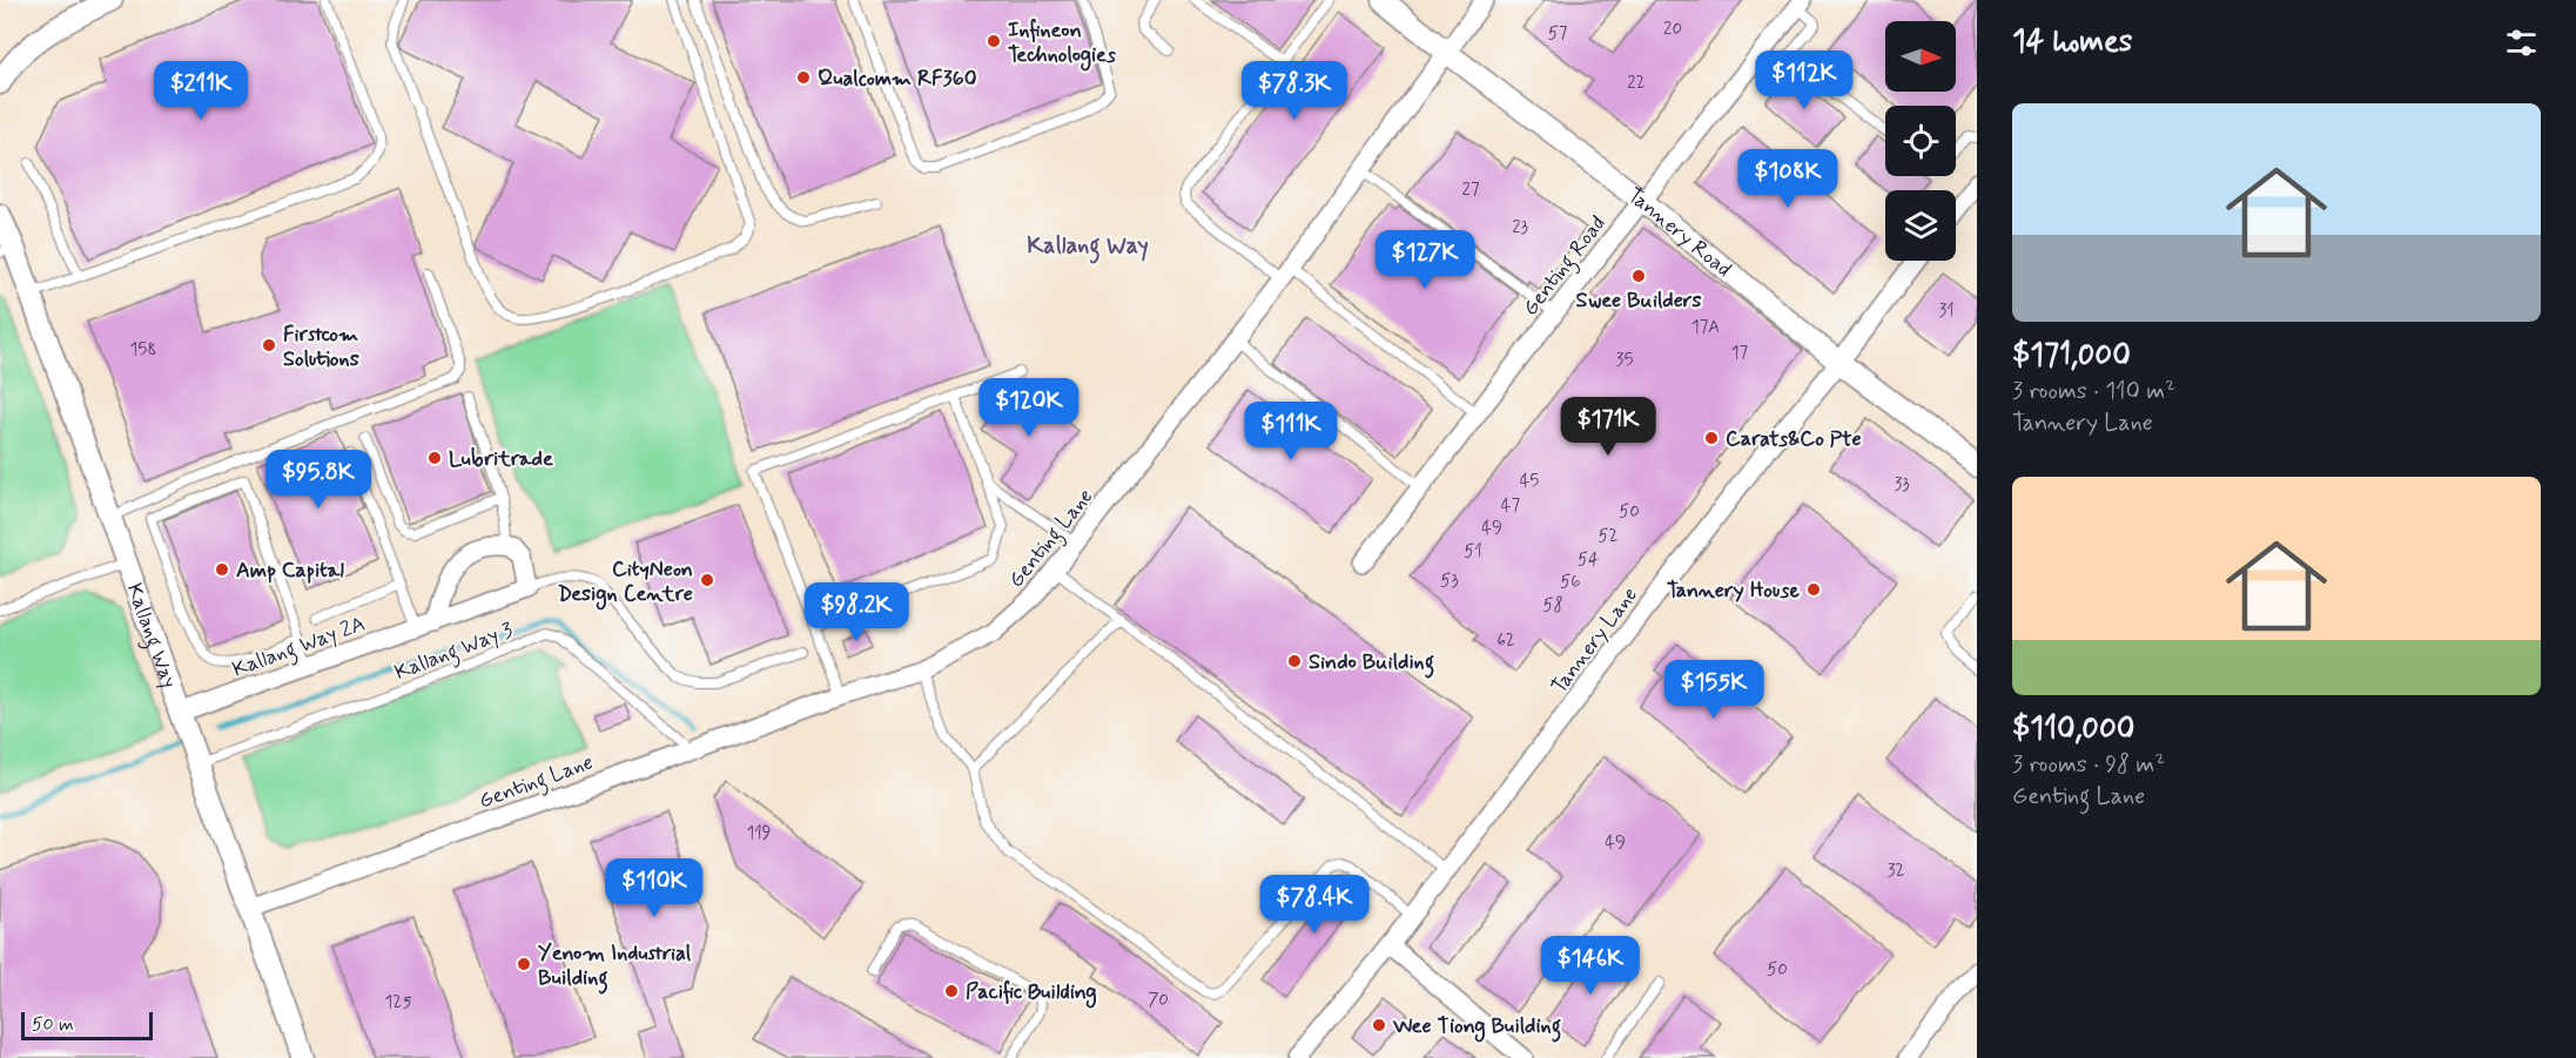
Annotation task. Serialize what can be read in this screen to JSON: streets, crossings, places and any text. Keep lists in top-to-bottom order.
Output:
{
  "streets": {
    "street": [
      "Tannery Road",
      "Genting Road",
      "Genting Lane",
      "Kallang Way",
      "Tannery Lane",
      "Kallang Way 2A"
    ],
    "lane": ["Kallang Way 3"]
  },
  "crossings": [
    ["Tannery Road", "Genting Road"],
    ["Tannery Road", "Genting Lane"],
    ["Tannery Road", "Tannery Lane"],
    ["Genting Lane", "Kallang Way"],
    ["Genting Lane", "Kallang Way 3"],
    ["Kallang Way", "Kallang Way 2A"],
    ["Kallang Way", "Kallang Way 3"]
  ],
  "districts": ["Kallang Way"],
  "places": [
    "Infineon Technologies",
    "Qualcomm RF360",
    "Swee Builders",
    "Firstcom Solutions",
    "Carats&Co Pte",
    "Lubritrade",
    "Amp Capital",
    "CityNeon Design Centre",
    "Tannery House",
    "Sindo Building",
    "Yenom Industrial Building",
    "Pacific Building",
    "Wee Tiong Building"
  ],
  "house_numbers": [
    "20",
    "57",
    "22",
    "27",
    "23",
    "31",
    "17A",
    "158",
    "17",
    "35",
    "45",
    "33",
    "47",
    "50",
    "49",
    "52",
    "51",
    "54",
    "53",
    "56",
    "58",
    "62",
    "119",
    "49",
    "32",
    "50",
    "70",
    "125"
  ],
  "scale_bar": "50 m",
  "north": "right",
  "page": {
    "heading": "14 homes",
    "price": [
      "$112K",
      "$211K",
      "$78.3K",
      "$108K",
      "$127K",
      "$120K",
      "$171K",
      "$111K",
      "$95.8K",
      "$98.2K",
      "$155K",
      "$110K",
      "$78.4K",
      "$146K"
    ],
    "list": [
      {
        "name": "$171,000",
        "note": "3 rooms · 110 m² · Tannery Lane"
      },
      {
        "name": "$110,000",
        "note": "3 rooms · 98 m² · Genting Lane"
      }
    ],
    "scale": "50 m"
  }
}
